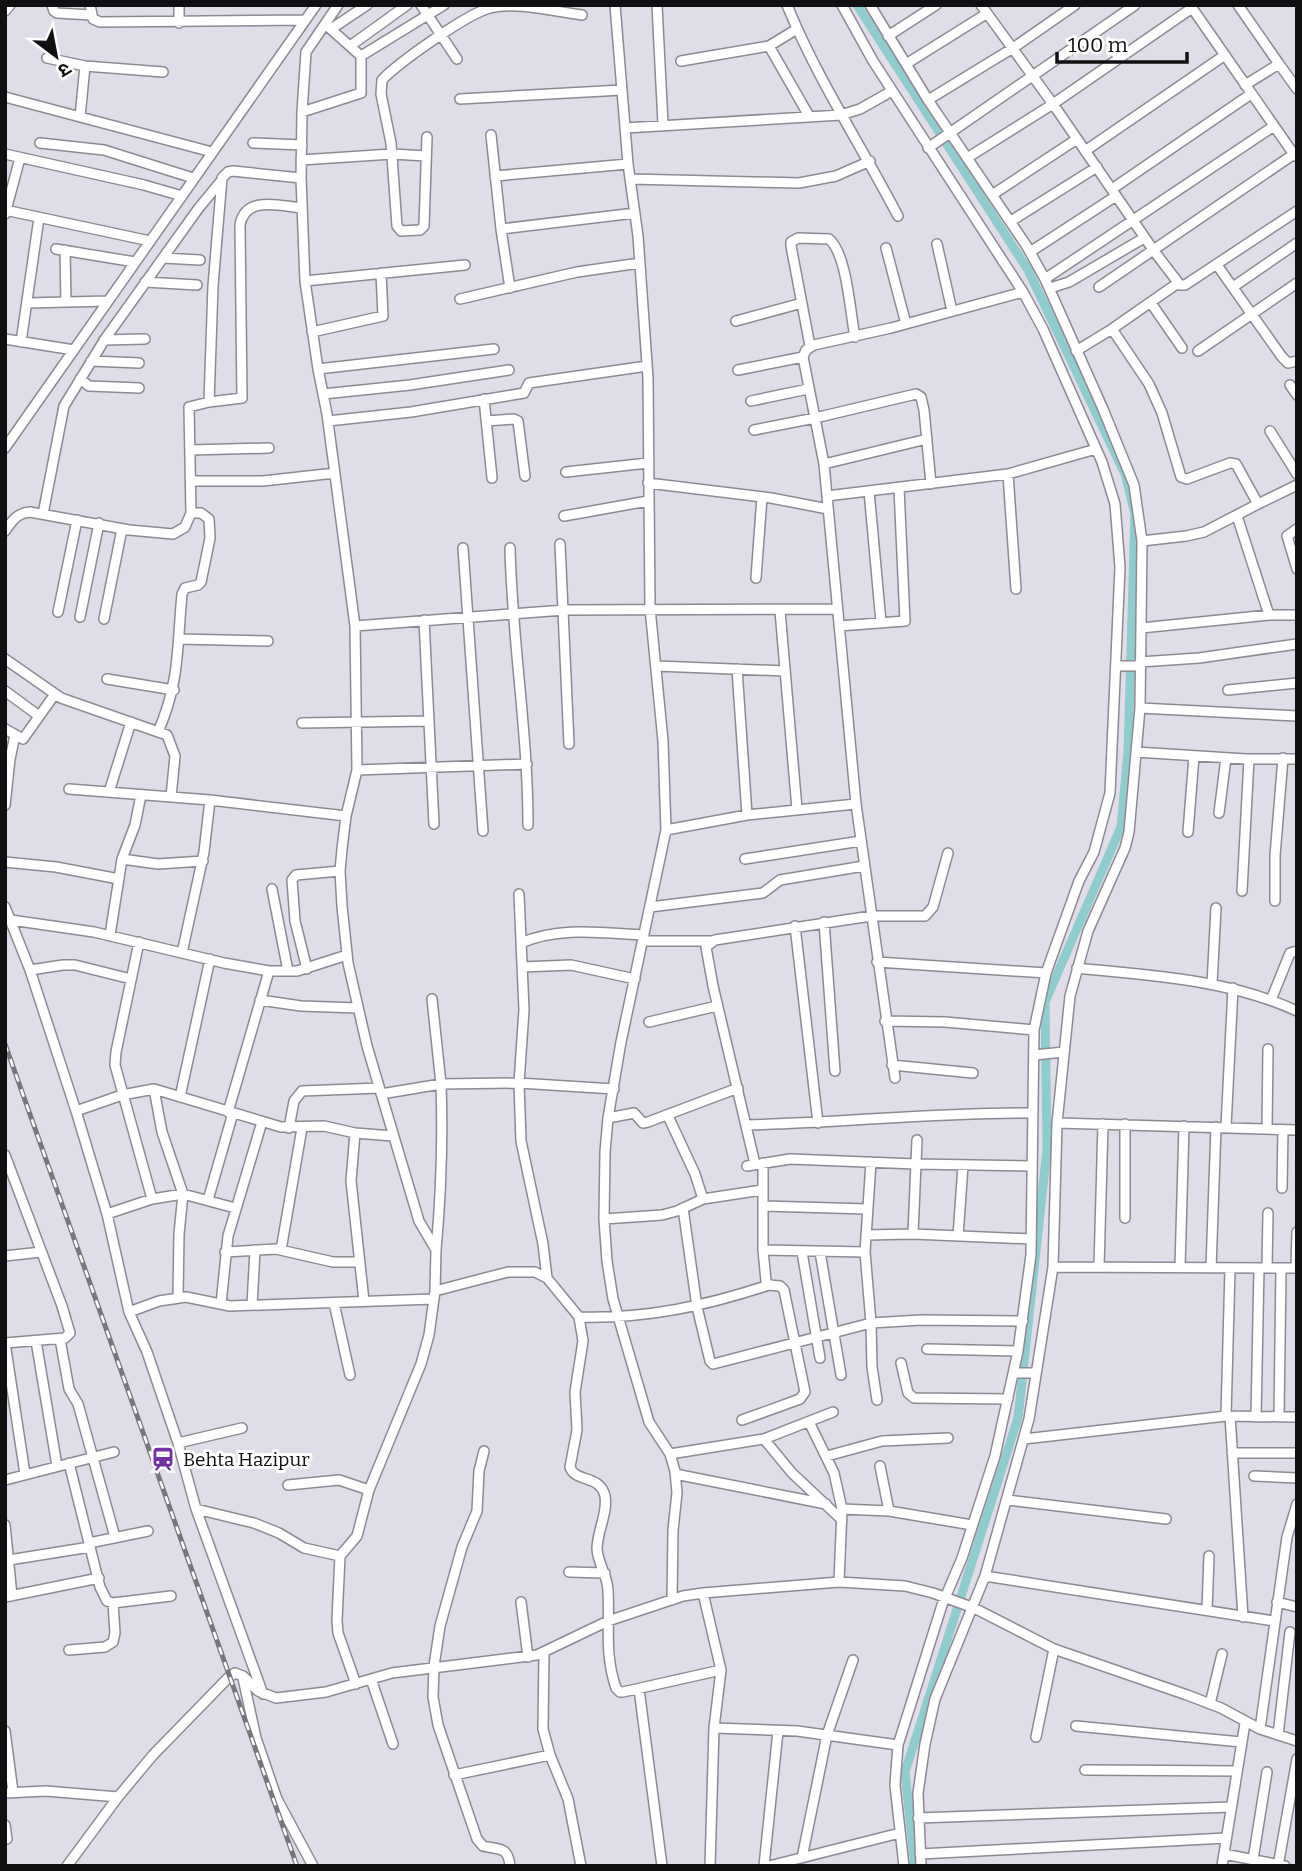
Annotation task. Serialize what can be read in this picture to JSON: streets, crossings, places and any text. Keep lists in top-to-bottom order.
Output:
{
  "places": {
    "station": ["Behta Hazipur"]
  },
  "scale_bar": "100 m",
  "north": "bottom right"
}
